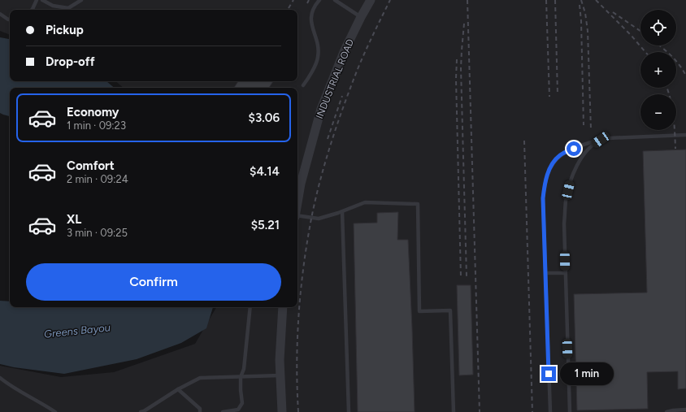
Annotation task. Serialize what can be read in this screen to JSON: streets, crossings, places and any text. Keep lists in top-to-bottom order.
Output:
{
  "streets": {
    "street": ["INDUSTRIAL ROAD"]
  },
  "water": ["Greens Bayou"],
  "page": {
    "map_buttons": ["+", "−"],
    "banner": ["Pickup", "Drop-off"],
    "list": [
      {
        "name": "Economy",
        "note": "1 min · 09:23",
        "value": "$3.06"
      },
      {
        "name": "Comfort",
        "note": "2 min · 09:24",
        "value": "$4.14"
      },
      {
        "name": "XL",
        "note": "3 min · 09:25",
        "value": "$5.21"
      }
    ],
    "buttons": "Confirm",
    "bubble": "1 min"
  }
}
